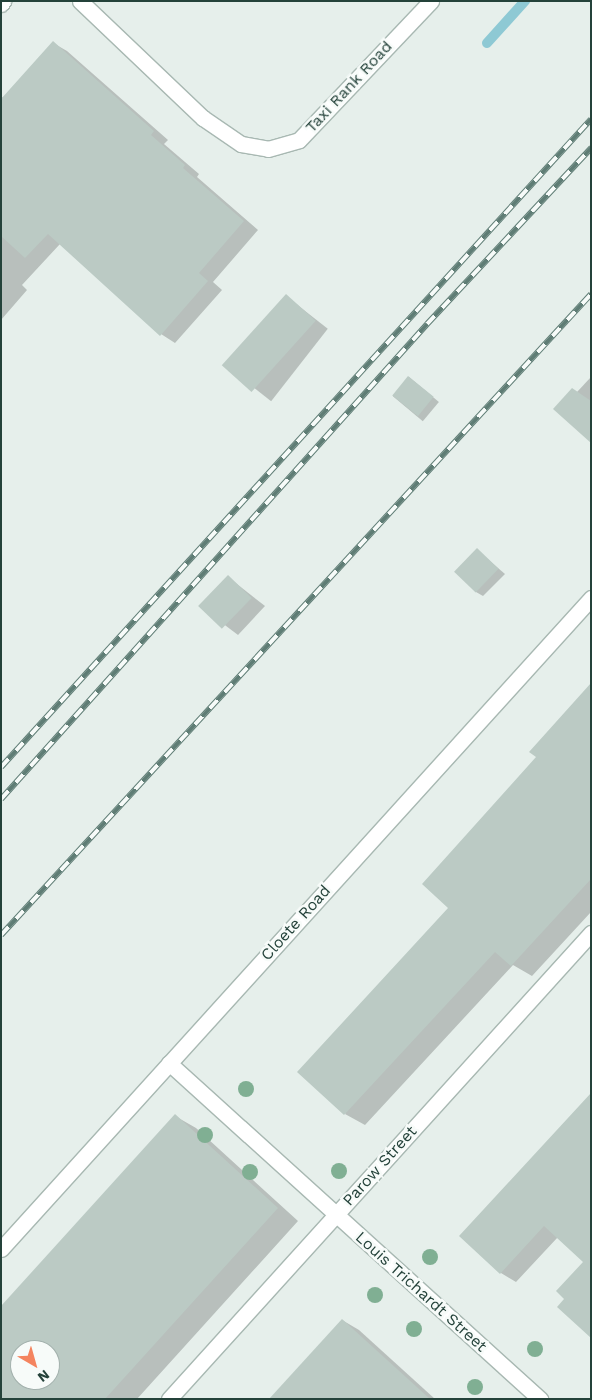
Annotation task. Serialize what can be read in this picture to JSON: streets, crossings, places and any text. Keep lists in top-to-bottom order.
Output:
{
  "streets": {
    "street": [
      "Taxi Rank Road",
      "Cloete Road",
      "Parow Street",
      "Louis Trichardt Street"
    ]
  },
  "crossings": [
    ["Cloete Road", "Louis Trichardt Street"],
    ["Parow Street", "Louis Trichardt Street"]
  ],
  "north": "bottom right"
}
